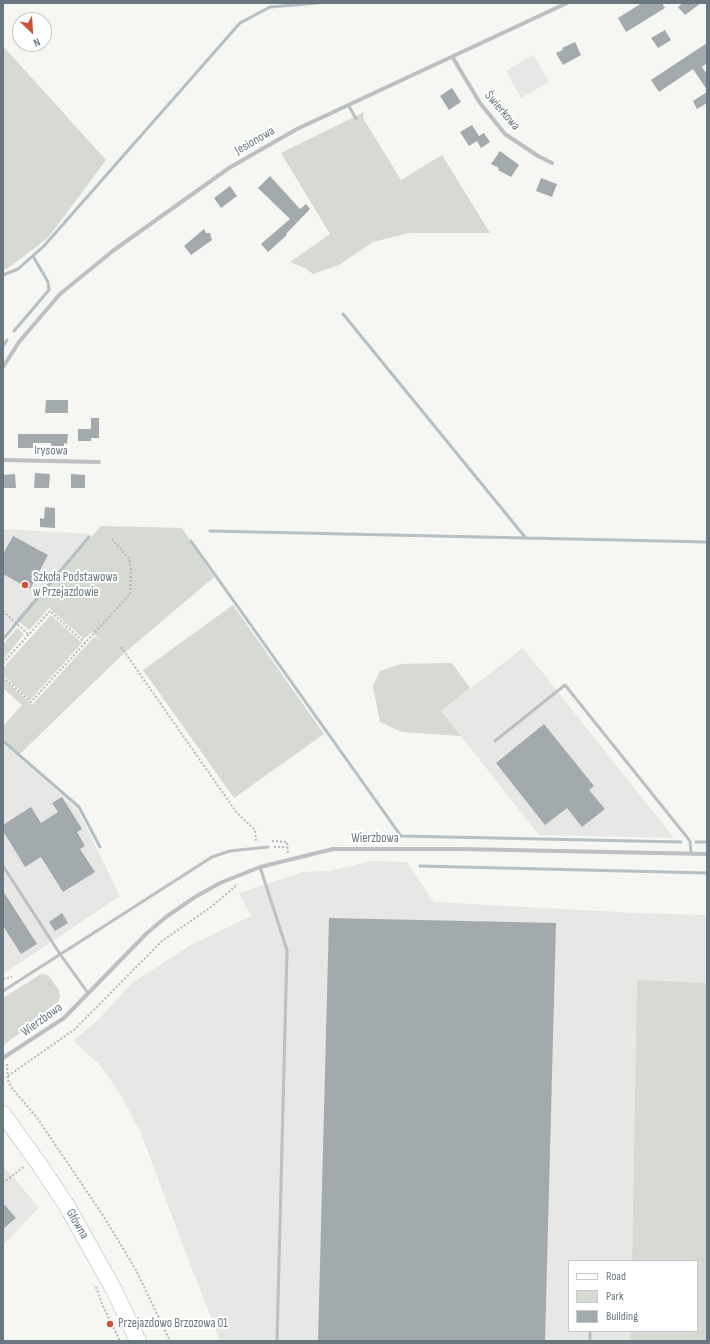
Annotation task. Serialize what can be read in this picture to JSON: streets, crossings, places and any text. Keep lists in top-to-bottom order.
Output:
{
  "streets": {
    "main road": ["Główna"],
    "street": [
      "Świerkowa",
      "Jesionowa",
      "Irysowa",
      "Wierzbowa"
    ]
  },
  "crossings": [
    ["Świerkowa", "Jesionowa"]
  ],
  "places": ["Szkoła Podstawowa w Przejazdowie", "Przejazdowo Brzozowa 01"],
  "legend": ["Road", "Park", "Building"],
  "north": "bottom right"
}
